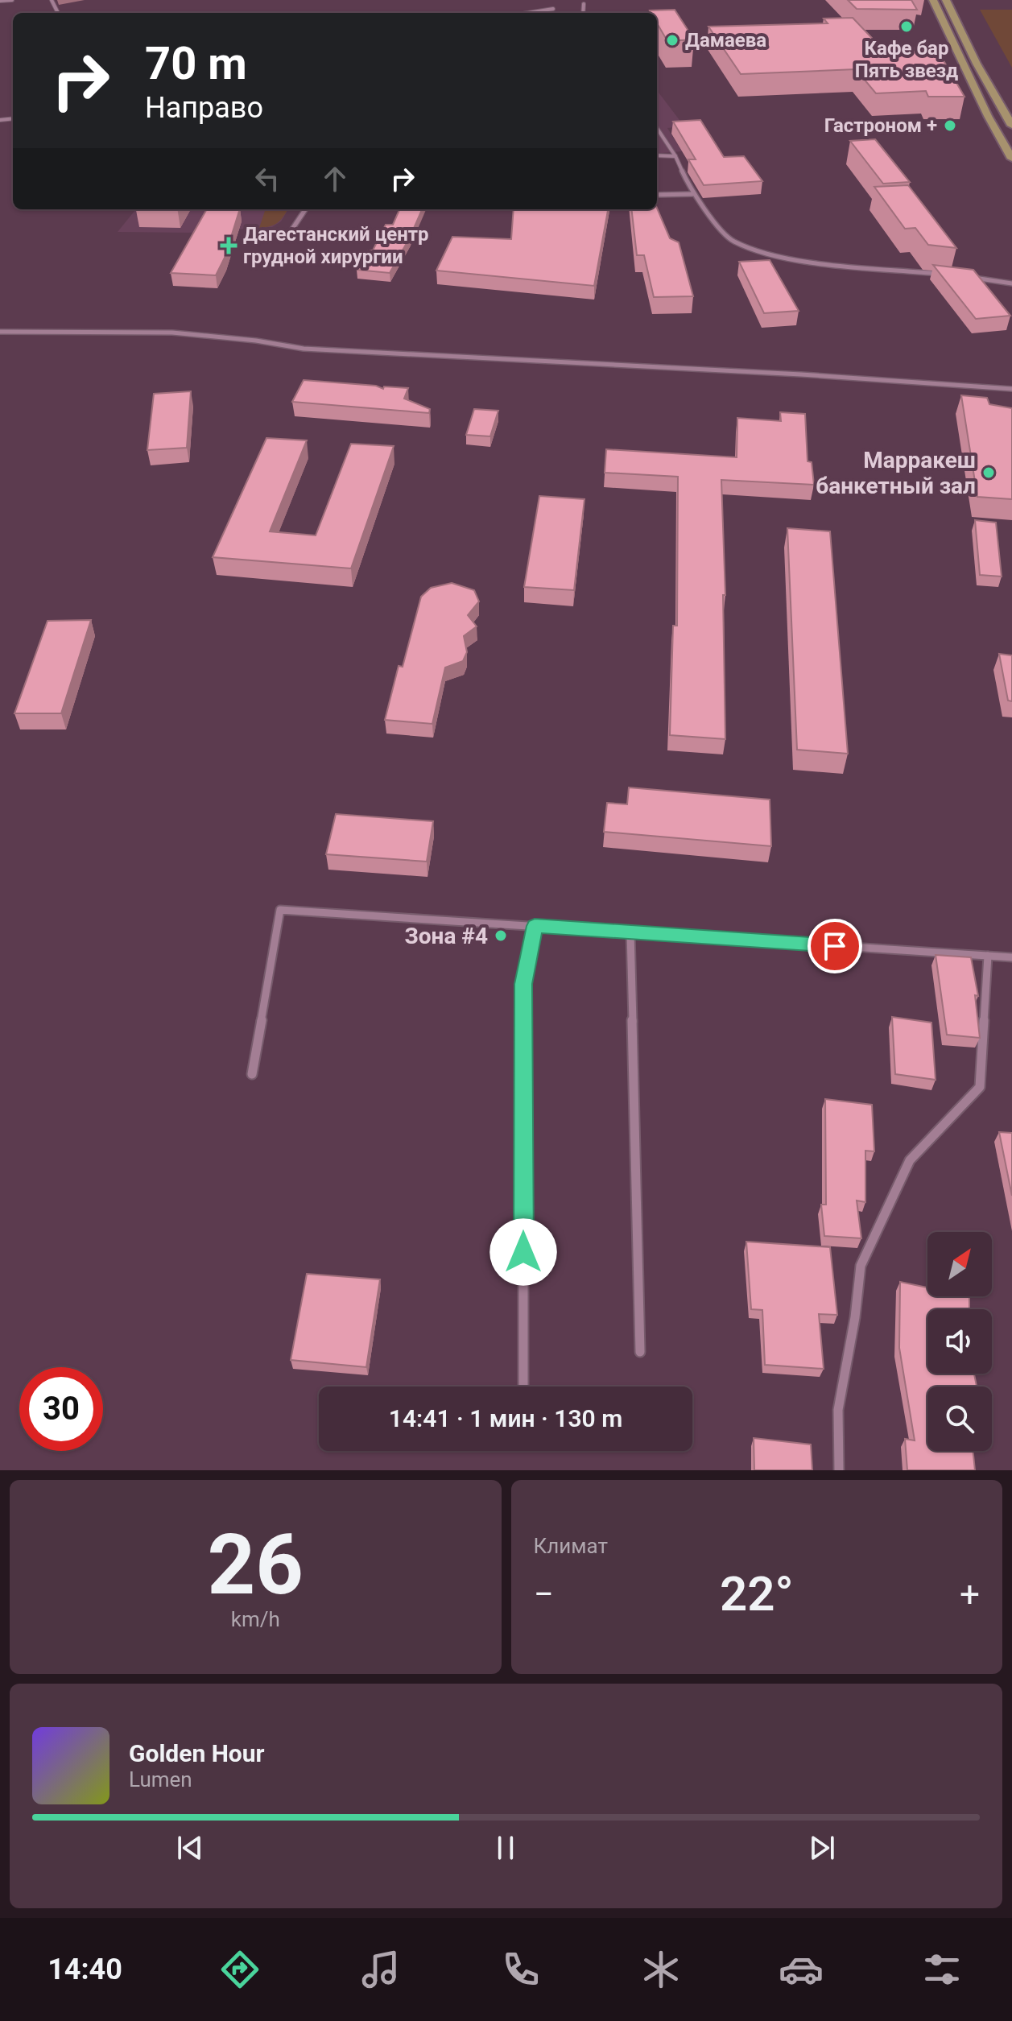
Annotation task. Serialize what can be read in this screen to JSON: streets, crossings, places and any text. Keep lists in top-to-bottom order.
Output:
{
  "places": {
    "other": [
      "Кафе бар Пять звезд",
      "Дамаева",
      "Гастроном +",
      "Марракеш банкетный зал",
      "Зона #4"
    ],
    "health": ["Дагестанский центр грудной хирургии"]
  },
  "north": "top right",
  "page": {
    "turn": ["70 m", "Направо"],
    "limit": "30",
    "trip": "14:41 · 1 мин · 130 m",
    "tile": [
      ["26", "km/h"],
      "Климат"
    ],
    "heat": ["−", "22°", "+"],
    "song": ["Golden Hour", "Lumen"],
    "tabs": "14:40"
  }
}
